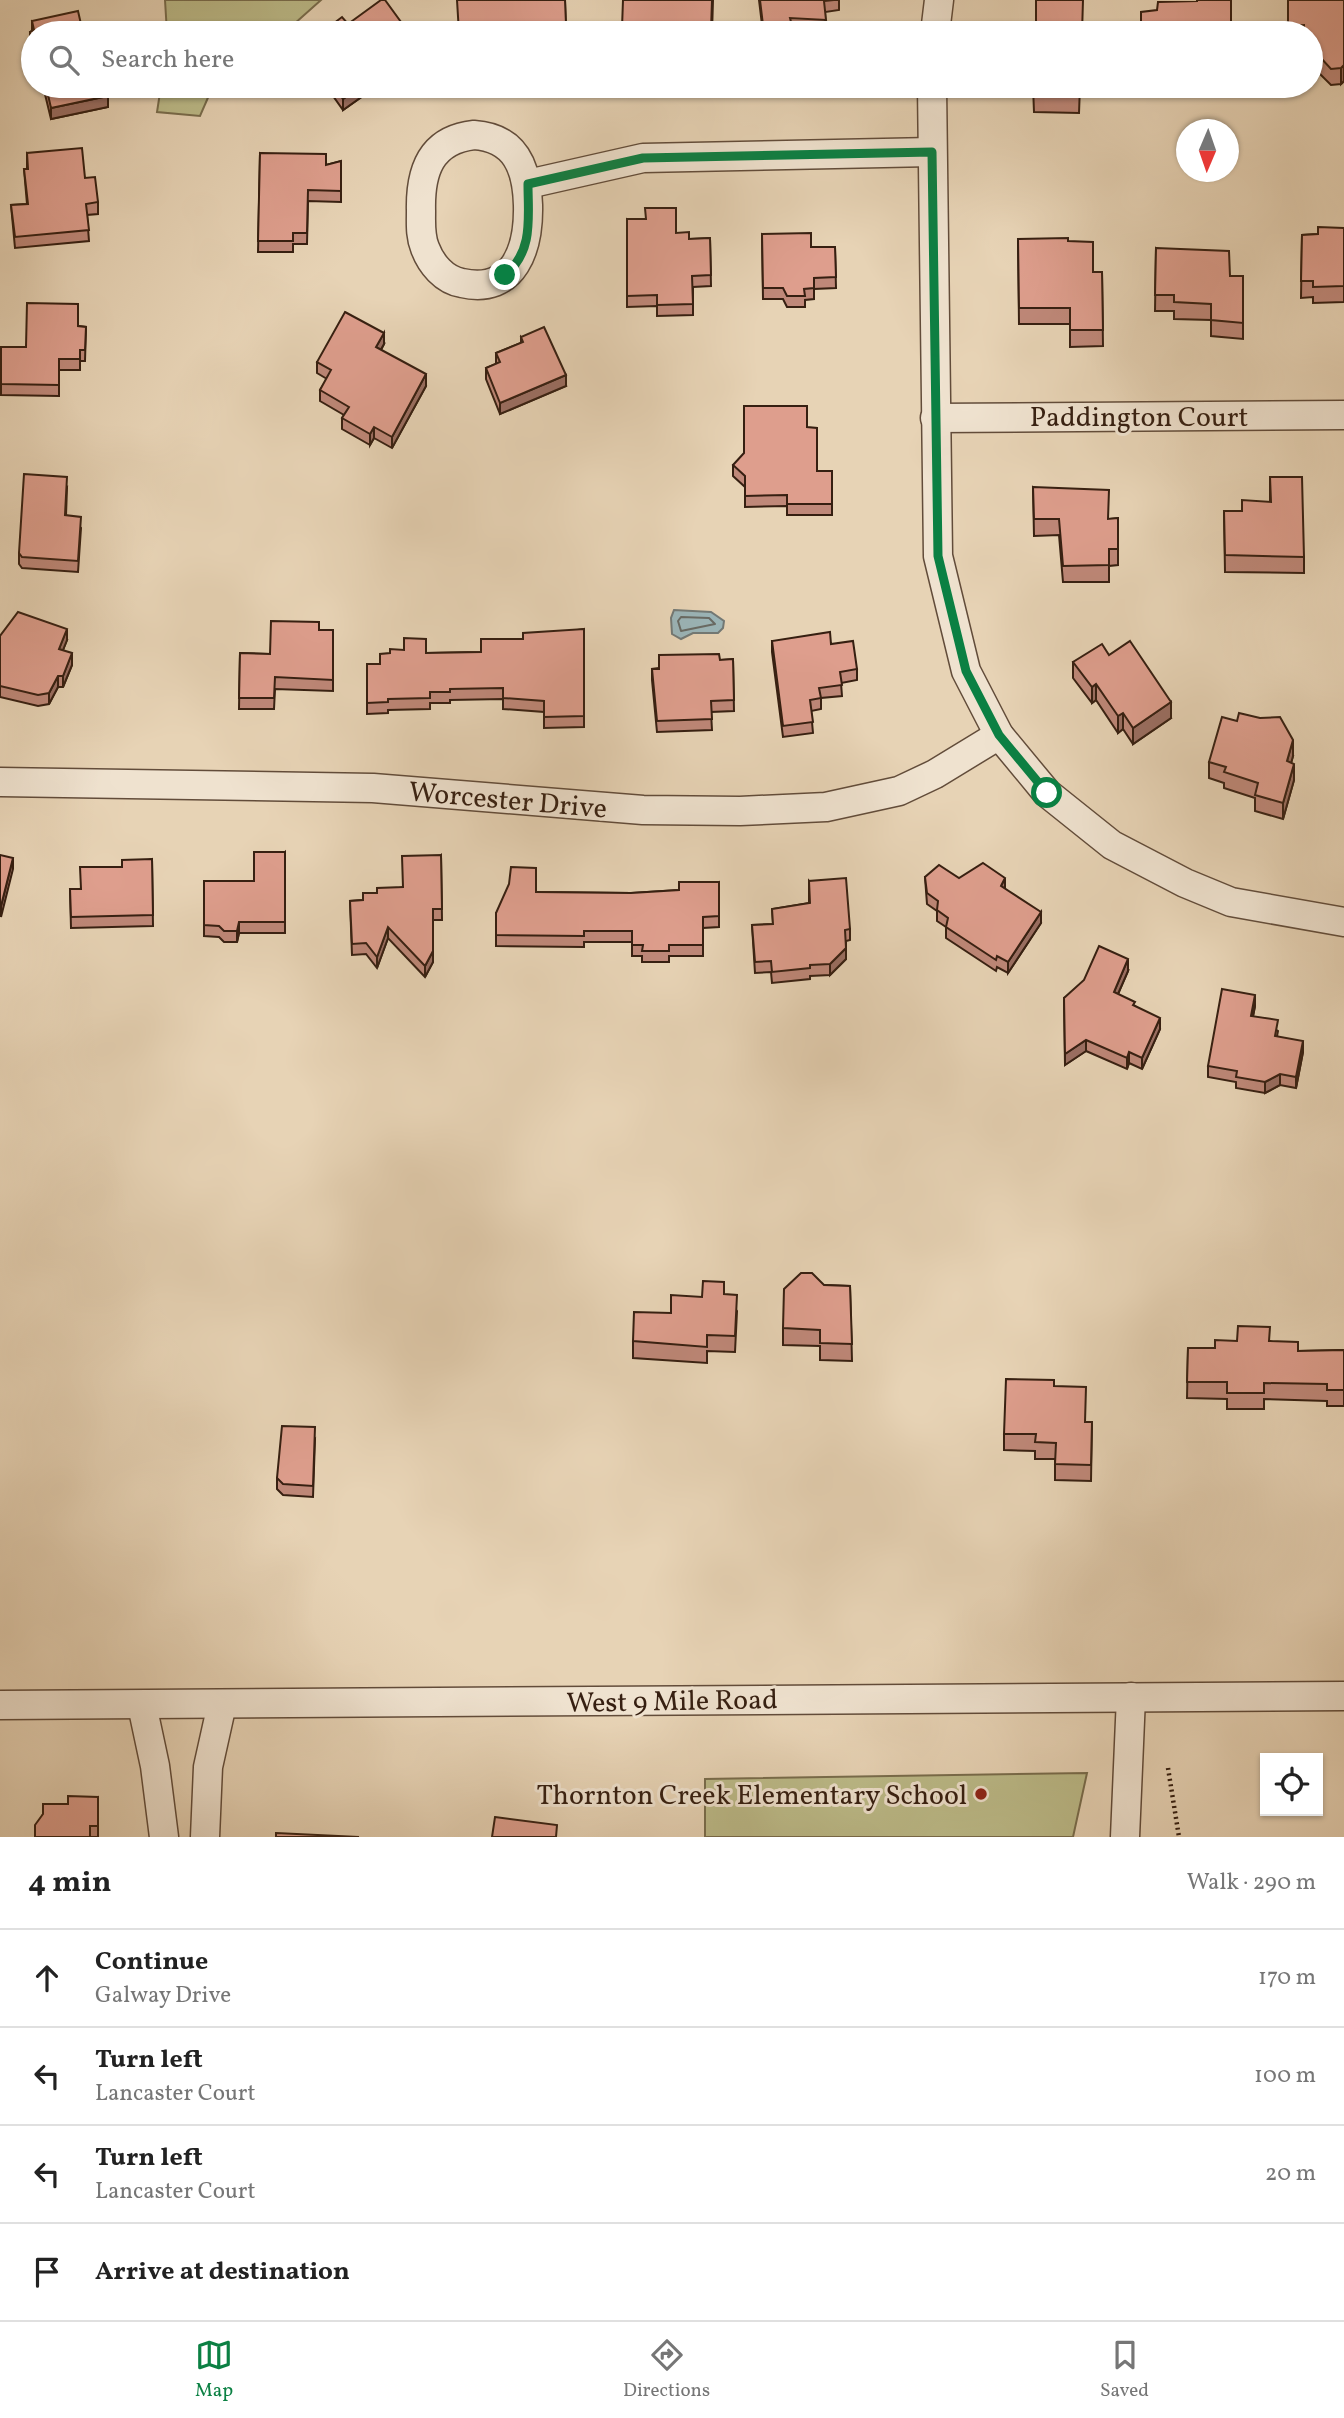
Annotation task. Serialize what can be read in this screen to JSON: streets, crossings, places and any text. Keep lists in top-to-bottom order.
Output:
{
  "streets": {
    "street": ["Paddington Court", "Worcester Drive", "West 9 Mile Road"]
  },
  "places": ["Thornton Creek Elementary School"],
  "north": "bottom",
  "page": {
    "search": "Search here",
    "heading": ["4 min", "Walk · 290 m"],
    "list": [
      ["Continue", "Galway Drive", "170 m"],
      ["Turn left", "Lancaster Court", "100 m"],
      ["Turn left", "Lancaster Court", "20 m"],
      "Arrive at destination"
    ],
    "nav": ["Map", "Directions", "Saved"]
  }
}
